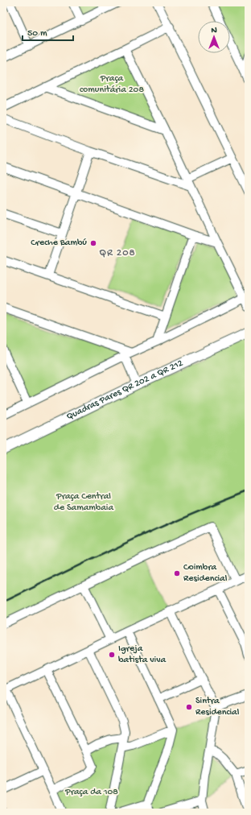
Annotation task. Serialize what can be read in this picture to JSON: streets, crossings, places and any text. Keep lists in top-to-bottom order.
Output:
{
  "streets": {
    "street": ["Quadras Pares QR 202 a QR 212"]
  },
  "districts": ["QR 208"],
  "parks": ["Praça comunitária 208", "Praça Central de Samambaia", "Praça da 108"],
  "places": [
    "Creche Bambú",
    "Coimbra Residencial",
    "Igreja batista viva",
    "Sintra Residencial"
  ],
  "scale_bar": "50 m",
  "north": "top"
}
